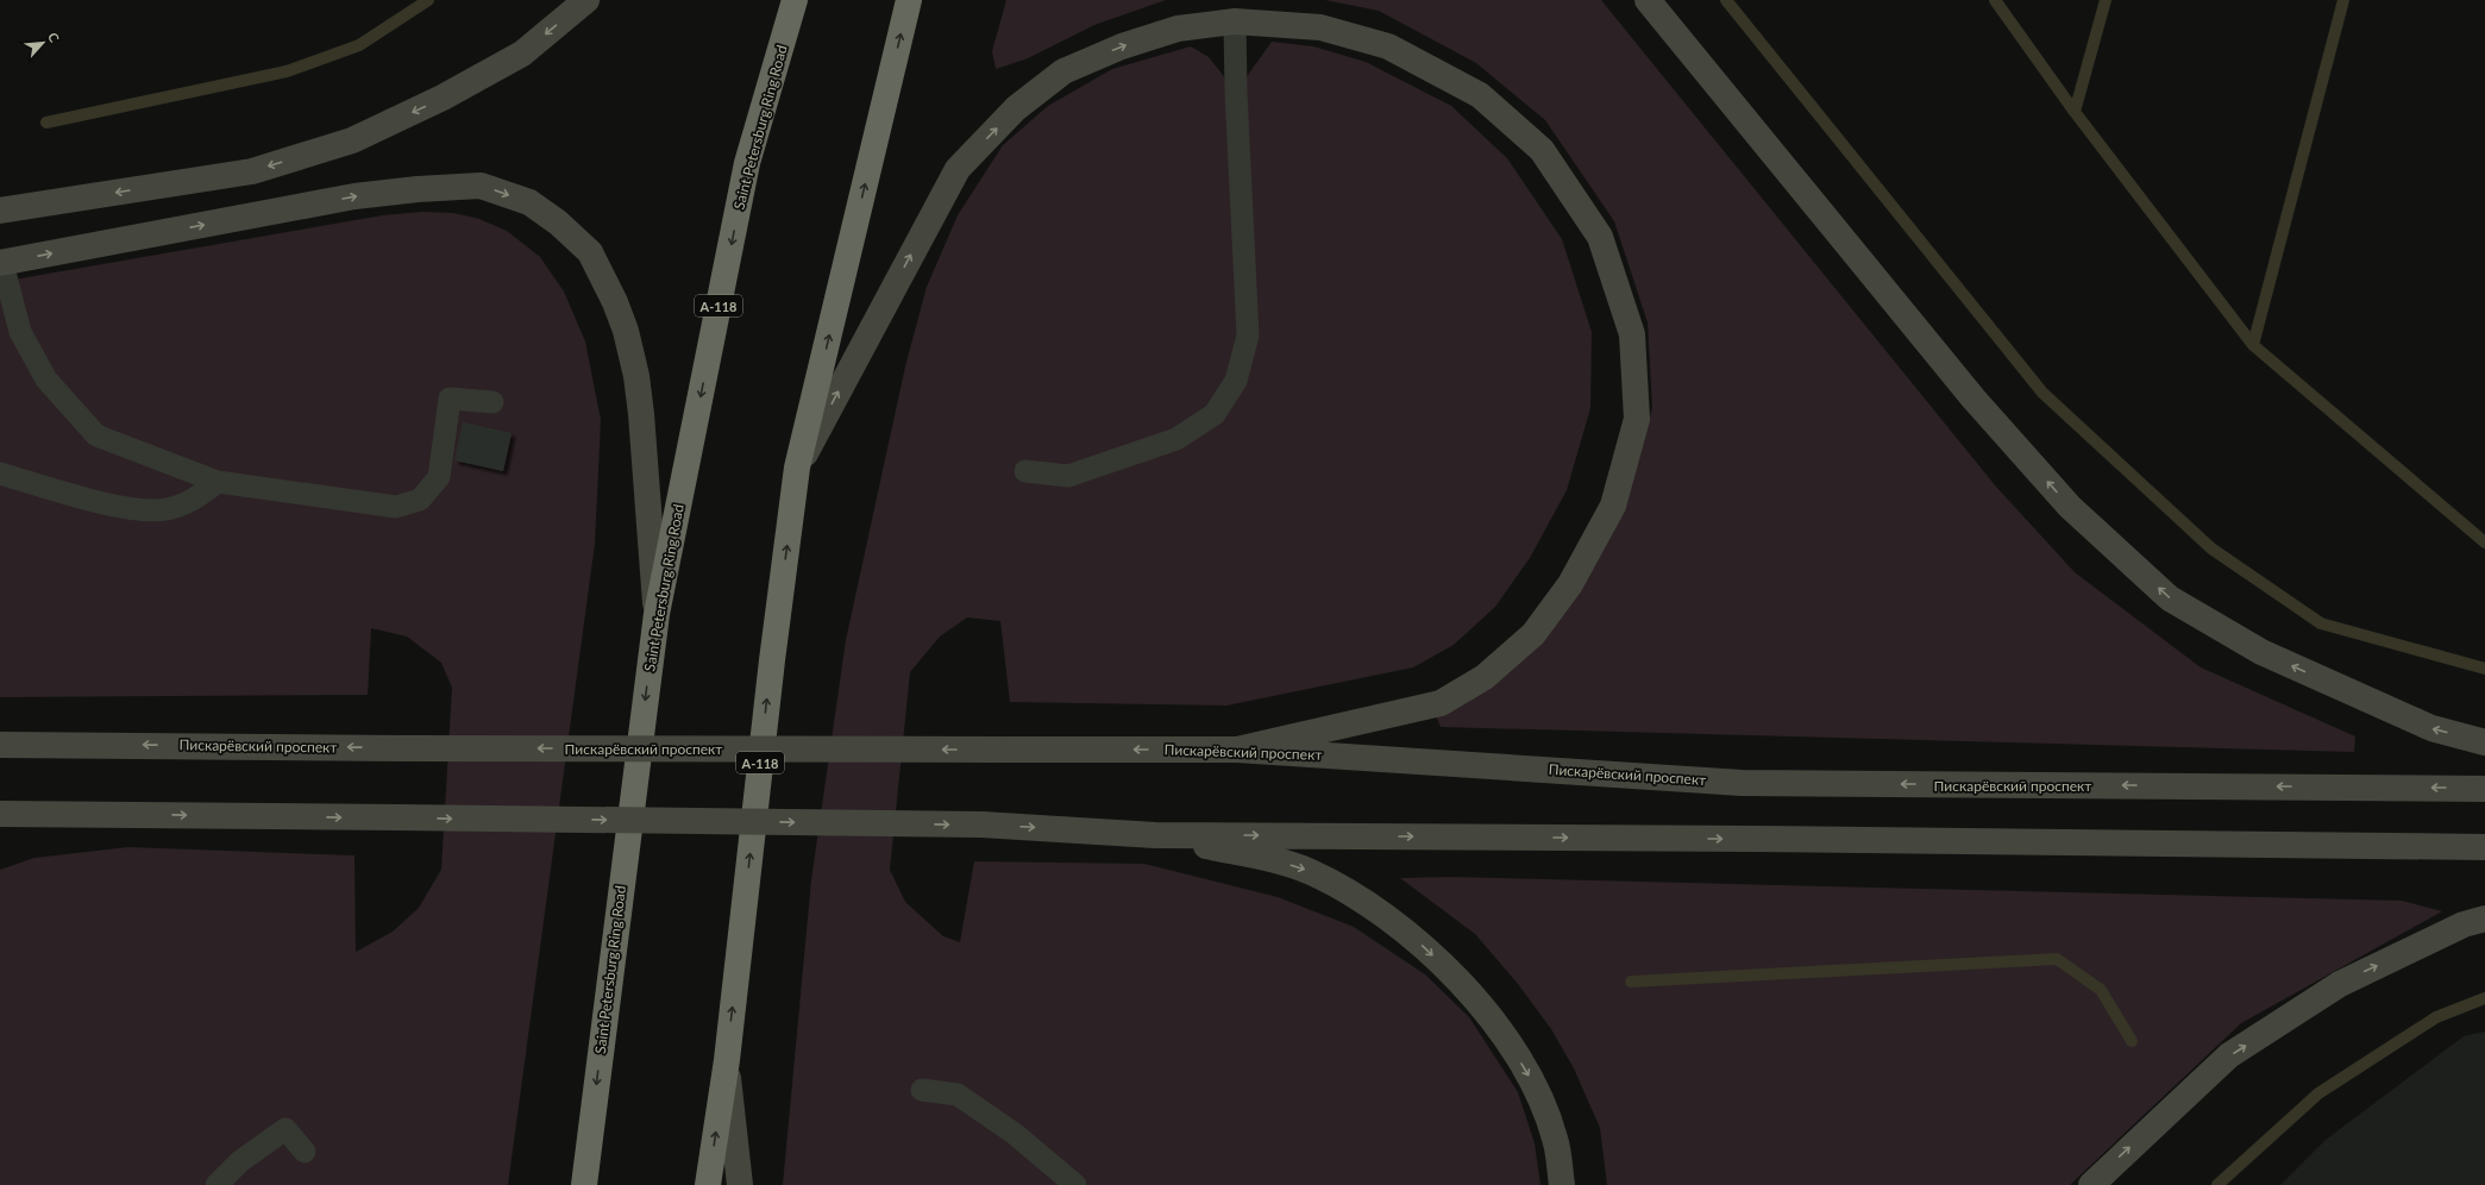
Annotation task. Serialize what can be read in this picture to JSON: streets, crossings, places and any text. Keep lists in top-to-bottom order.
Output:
{
  "streets": {
    "highway": ["Saint Petersburg Ring Road", "А-118"],
    "main road": ["Пискарёвский проспект"]
  },
  "north": "top right"
}
